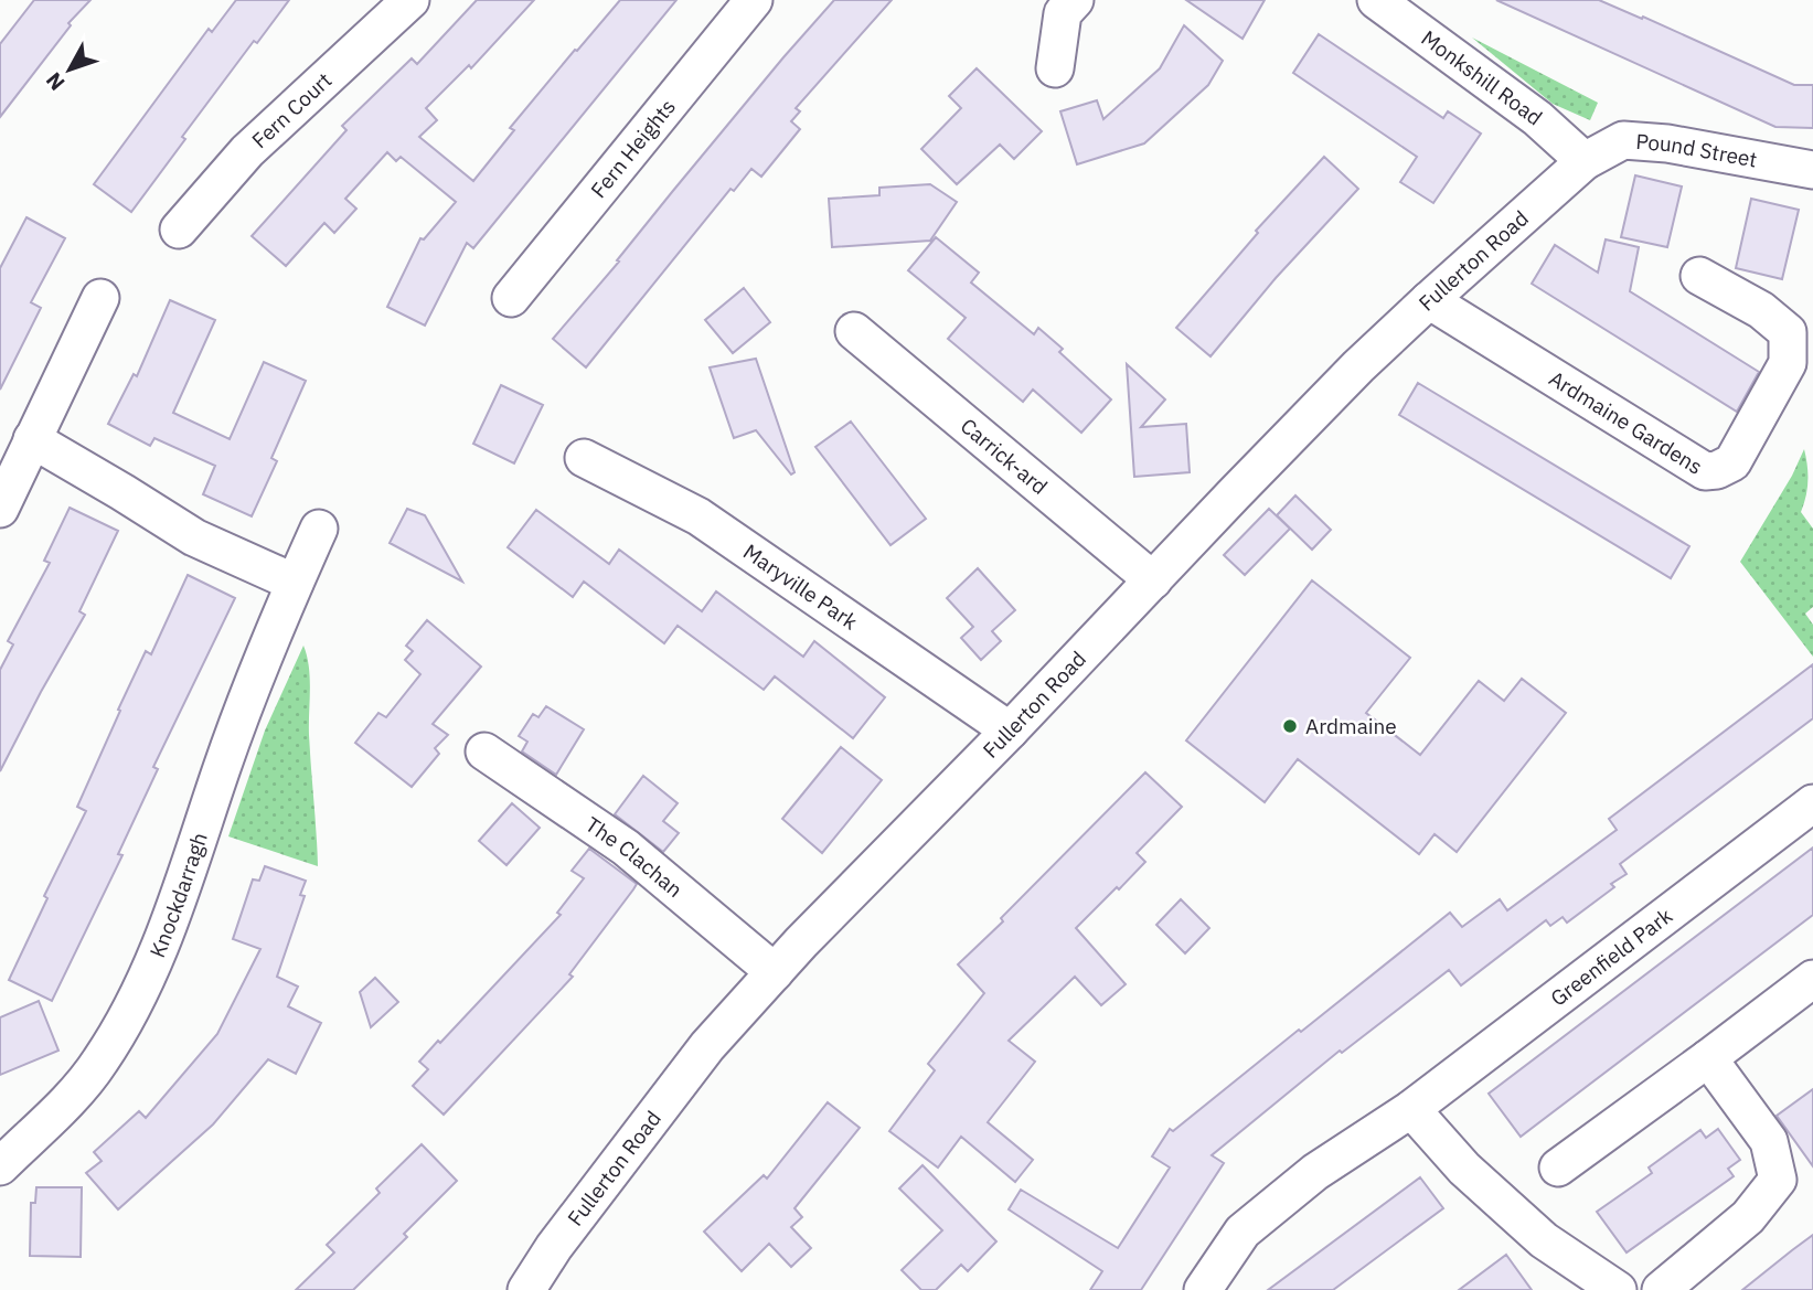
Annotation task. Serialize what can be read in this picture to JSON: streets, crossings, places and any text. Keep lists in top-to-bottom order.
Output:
{
  "streets": {
    "street": [
      "Monkshill Road",
      "Fern Court",
      "Fern Heights",
      "Pound Street",
      "Fullerton Road",
      "Ardmaine Gardens",
      "Carrick-ard",
      "Maryville Park",
      "The Clachan",
      "Knockdarragh",
      "Greenfield Park"
    ]
  },
  "crossings": [
    ["Monkshill Road", "Pound Street"],
    ["Monkshill Road", "Fullerton Road"],
    ["Pound Street", "Fullerton Road"],
    ["Fullerton Road", "Ardmaine Gardens"],
    ["Fullerton Road", "Carrick-ard"],
    ["Fullerton Road", "Maryville Park"],
    ["Fullerton Road", "The Clachan"]
  ],
  "places": ["Ardmaine"],
  "north": "bottom left"
}
